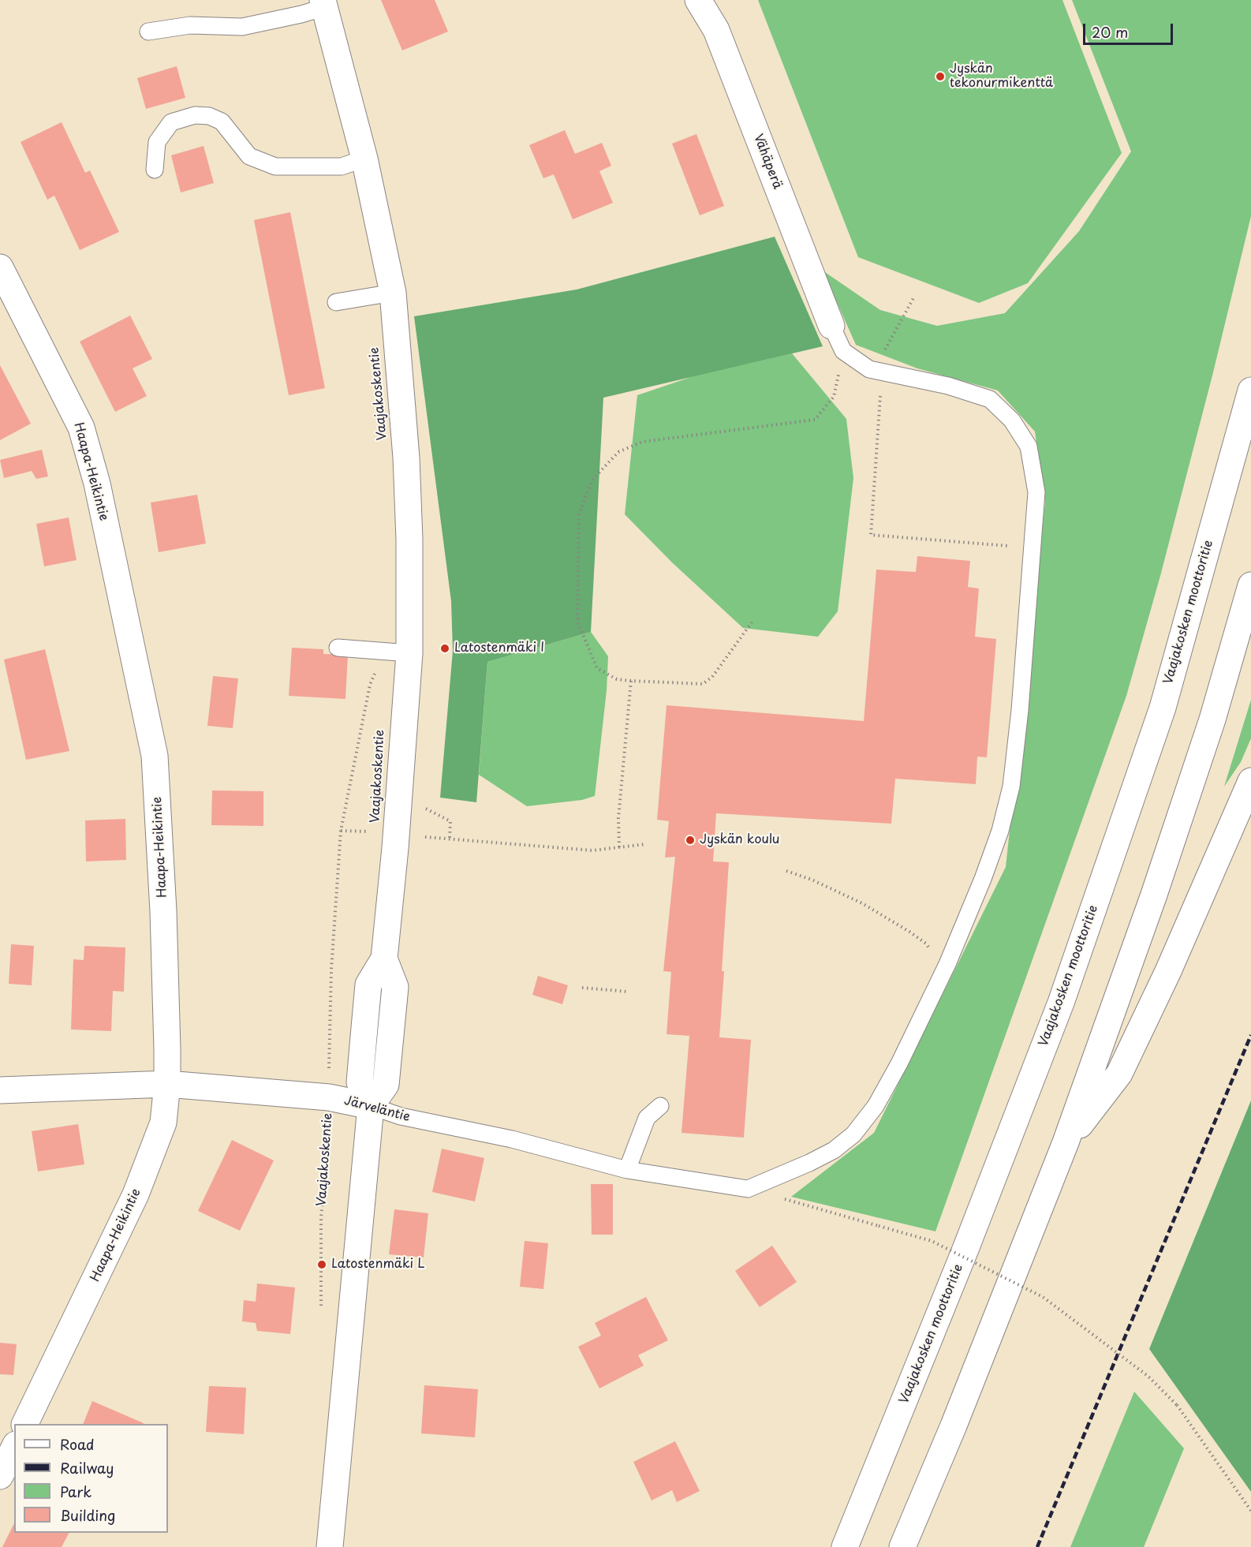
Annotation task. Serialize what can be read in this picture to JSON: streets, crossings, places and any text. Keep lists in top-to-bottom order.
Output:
{
  "streets": {
    "main road": [
      "Vähäperä",
      "Vaajakoskentie",
      "Haapa-Heikintie",
      "Vaajakosken moottoritie",
      "Järveläntie"
    ]
  },
  "crossings": [
    ["Vaajakoskentie", "Järveläntie"],
    ["Haapa-Heikintie", "Järveläntie"]
  ],
  "places": [
    "Jyskän tekonurmikenttä",
    "Latostenmäki I",
    "Jyskän koulu",
    "Latostenmäki L"
  ],
  "legend": [
    "Road",
    "Railway",
    "Park",
    "Building"
  ],
  "scale_bar": "20 m"
}
